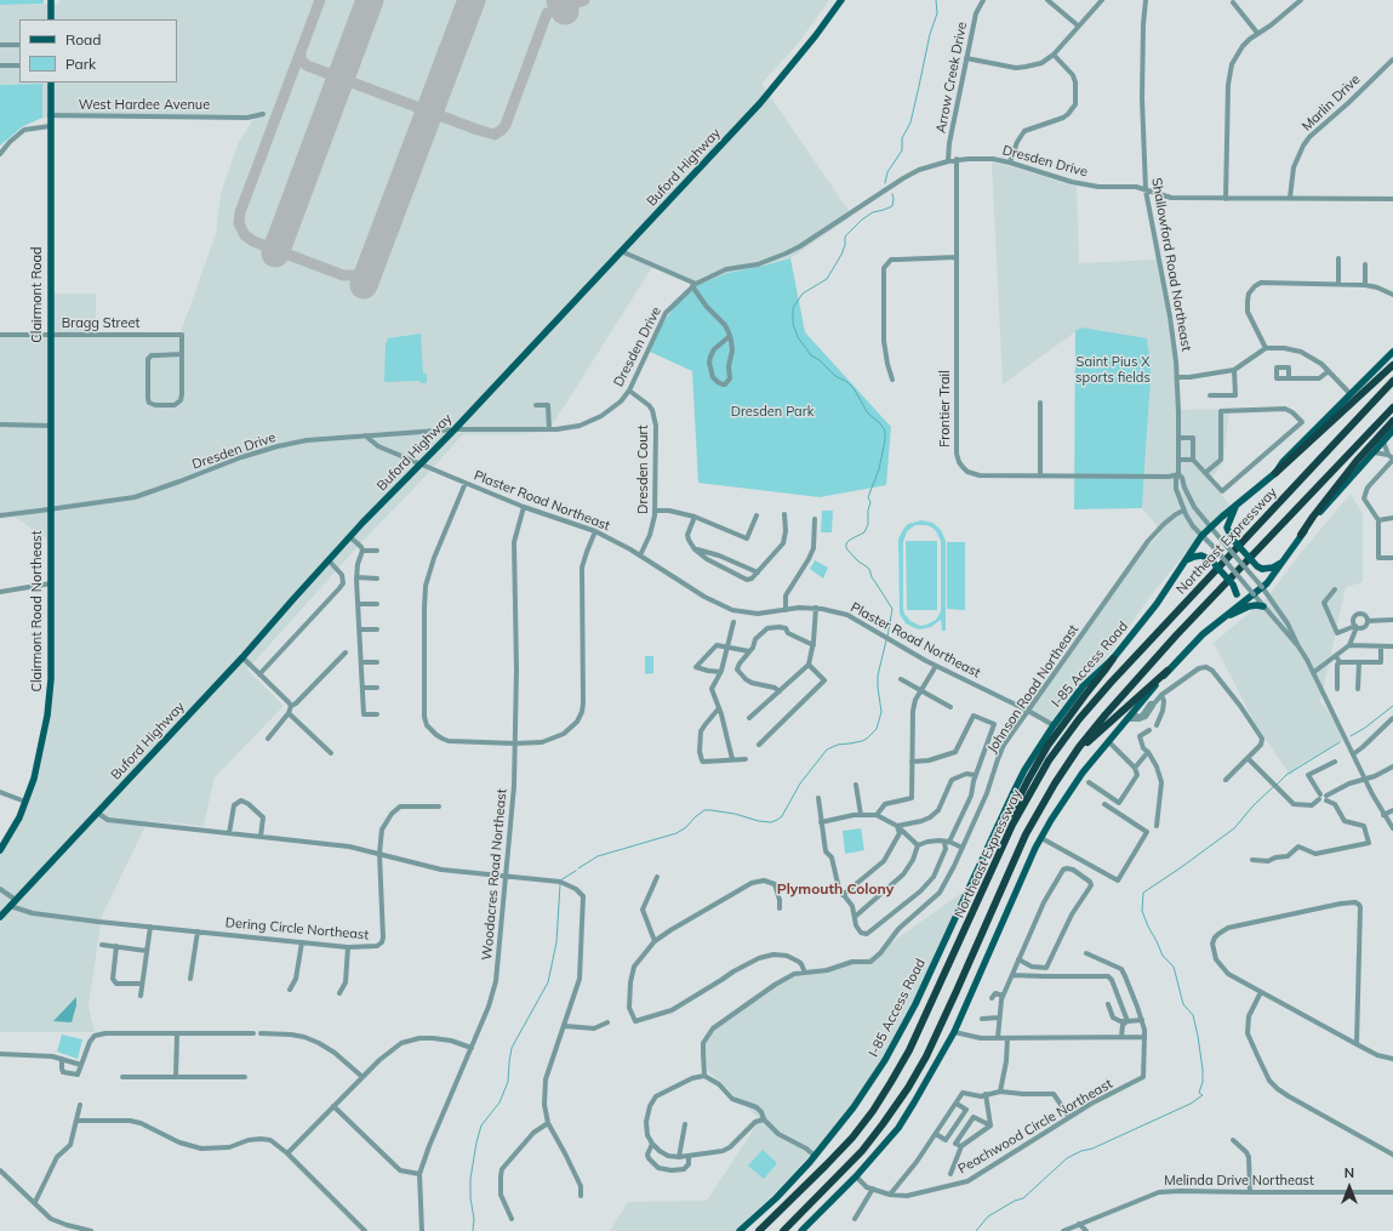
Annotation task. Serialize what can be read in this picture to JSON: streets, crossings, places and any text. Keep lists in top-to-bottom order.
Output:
{
  "streets": {
    "highway": ["Northeast Expressway"],
    "main road": [
      "Buford Highway",
      "Clairmont Road",
      "Clairmont Road Northeast",
      "I-85 Access Road"
    ],
    "street": [
      "Arrow Creek Drive",
      "Marlin Drive",
      "West Hardee Avenue",
      "Dresden Drive",
      "Shallowford Road Northeast",
      "Bragg Street",
      "Frontier Trail",
      "Dresden Court",
      "Plaster Road Northeast",
      "Johnson Road Northeast",
      "Woodacres Road Northeast",
      "Dering Circle Northeast",
      "Peachwood Circle Northeast",
      "Melinda Drive Northeast"
    ]
  },
  "crossings": [
    ["Arrow Creek Drive", "Dresden Drive"],
    ["Marlin Drive", "Dresden Drive"],
    ["West Hardee Avenue", "Clairmont Road"],
    ["Dresden Drive", "Buford Highway"],
    ["Dresden Drive", "Shallowford Road Northeast"],
    ["Dresden Drive", "Clairmont Road"],
    ["Dresden Drive", "Frontier Trail"],
    ["Dresden Drive", "Dresden Court"],
    ["Dresden Drive", "Plaster Road Northeast"],
    ["Dresden Drive", "Clairmont Road Northeast"],
    ["Buford Highway", "Plaster Road Northeast"],
    ["Buford Highway", "Dering Circle Northeast"],
    ["Shallowford Road Northeast", "Frontier Trail"],
    ["Shallowford Road Northeast", "I-85 Access Road"],
    ["Shallowford Road Northeast", "Johnson Road Northeast"],
    ["Clairmont Road", "Bragg Street"],
    ["Clairmont Road", "Clairmont Road Northeast"],
    ["Dresden Court", "Plaster Road Northeast"],
    ["Plaster Road Northeast", "I-85 Access Road"],
    ["Plaster Road Northeast", "Johnson Road Northeast"],
    ["Plaster Road Northeast", "Woodacres Road Northeast"]
  ],
  "districts": ["Plymouth Colony"],
  "parks": ["Saint Pius X sports fields", "Dresden Park"],
  "legend": ["Road", "Park"],
  "north": "top"
}
